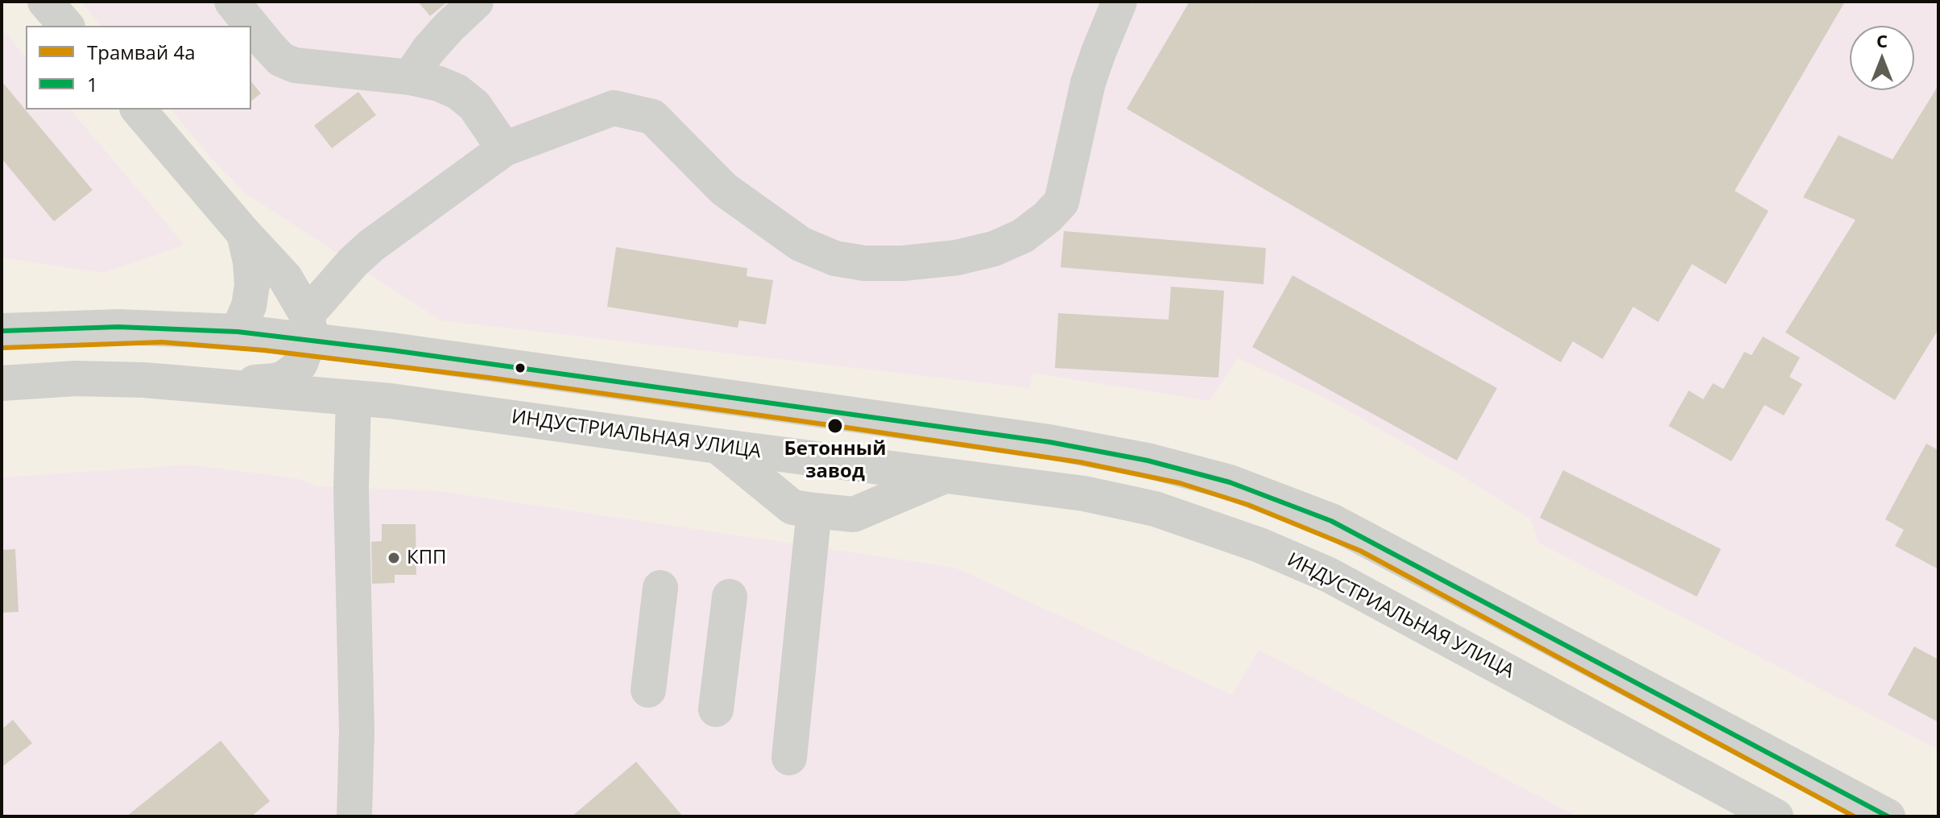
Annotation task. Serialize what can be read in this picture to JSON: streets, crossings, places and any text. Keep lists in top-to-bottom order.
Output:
{
  "streets": {
    "main road": ["ИНДУСТРИАЛЬНАЯ УЛИЦА"]
  },
  "places": ["Бетонный завод", "КПП"],
  "lines": ["transit line 1", "tram line 4а"],
  "legend": ["Трамвай 4а", "1"],
  "north": "top"
}
